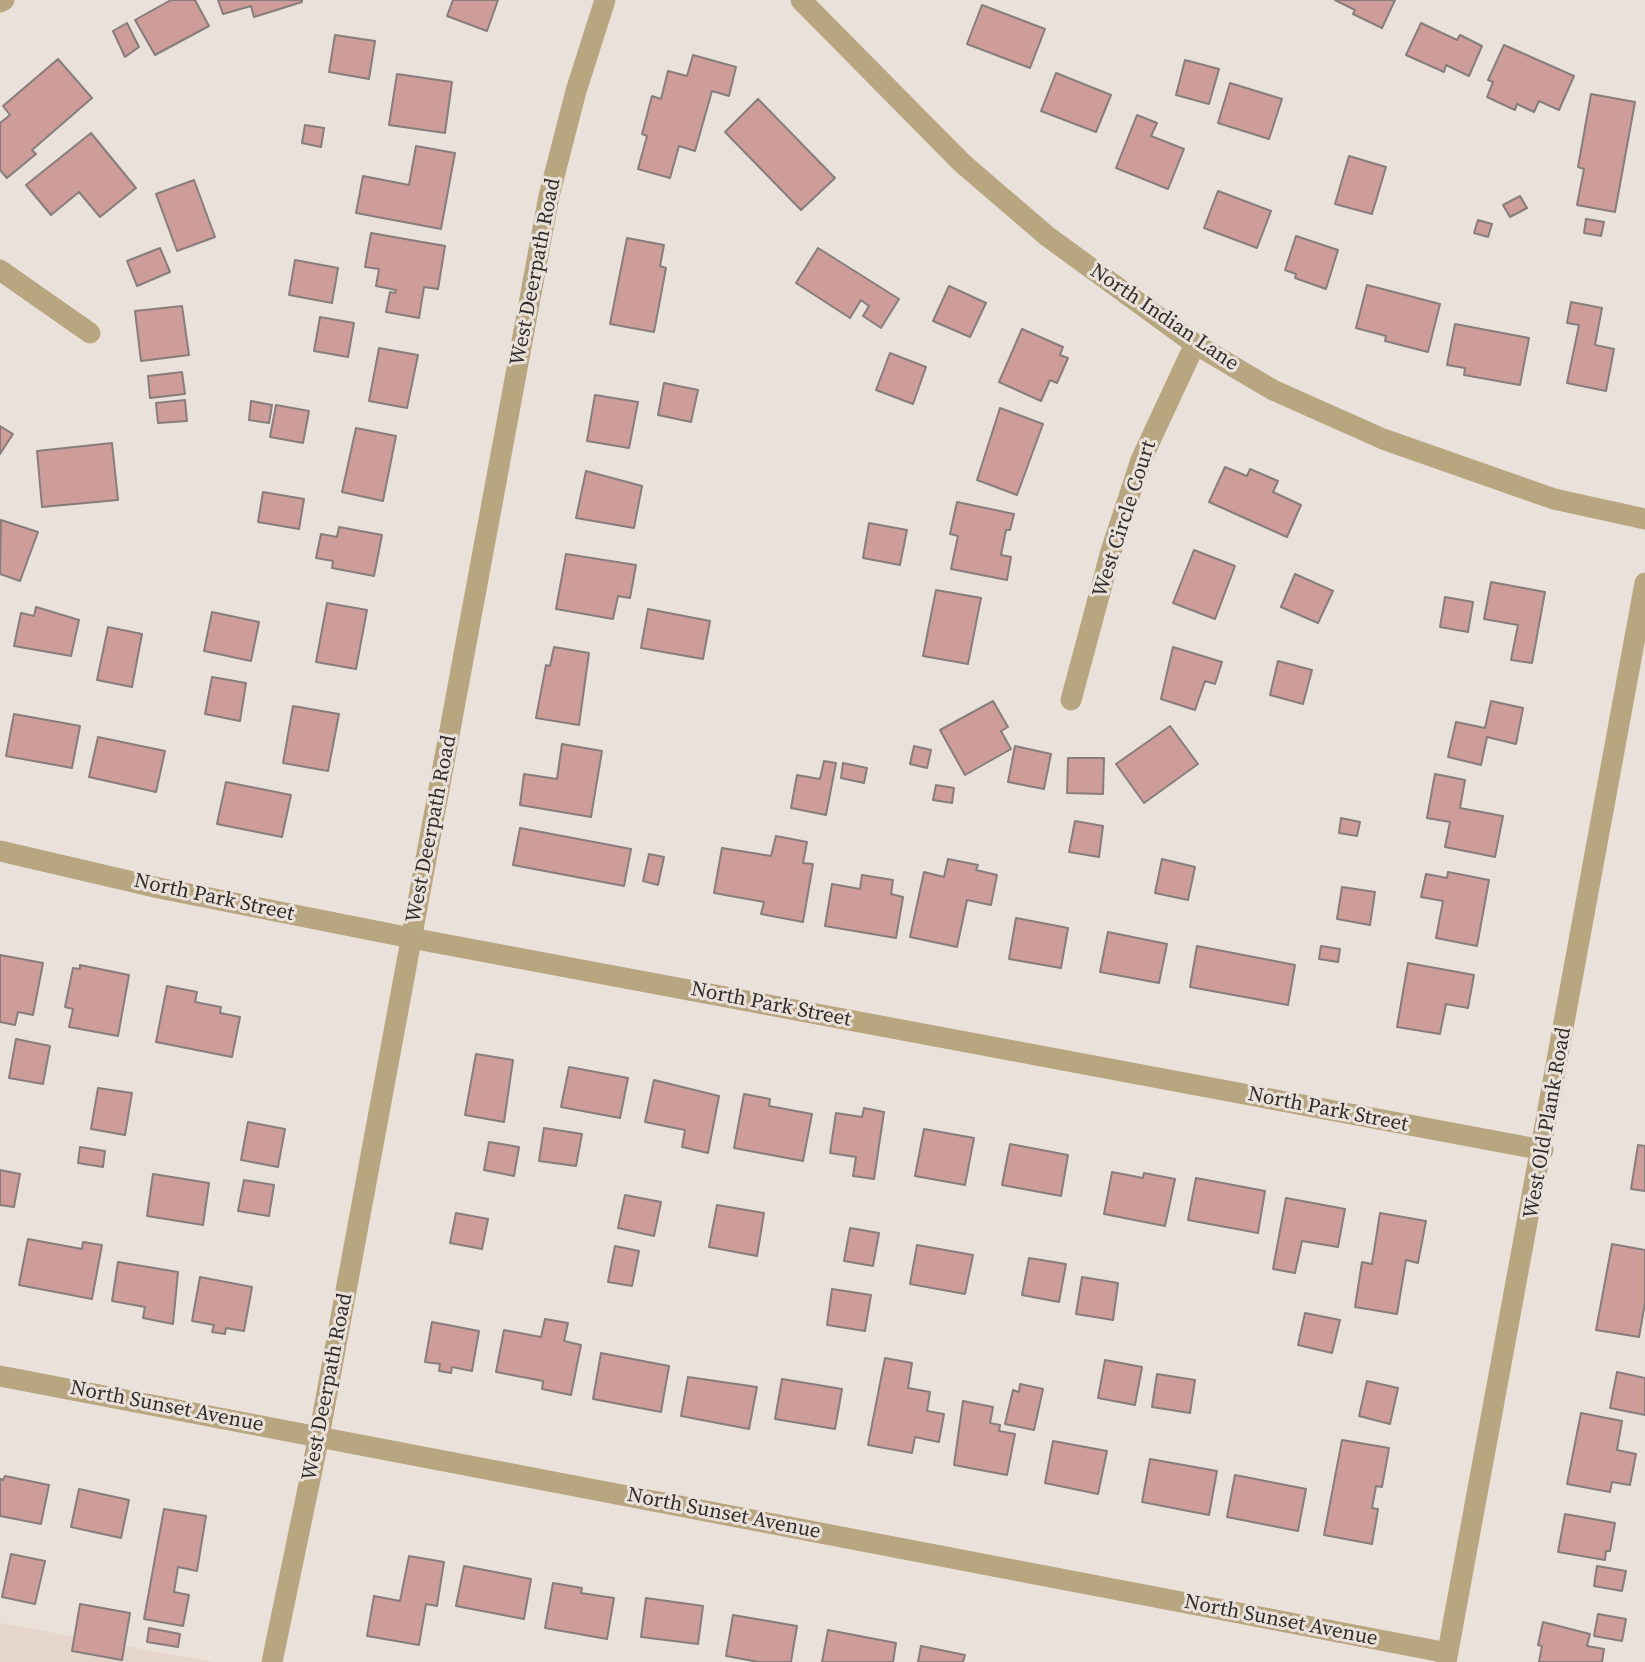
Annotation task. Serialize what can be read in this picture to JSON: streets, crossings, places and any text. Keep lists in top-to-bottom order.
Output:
{
  "streets": {
    "street": [
      "West Deerpath Road",
      "North Indian Lane",
      "West Circle Court",
      "North Park Street",
      "West Old Plank Road",
      "North Sunset Avenue"
    ]
  },
  "crossings": [
    ["West Deerpath Road", "North Park Street"],
    ["West Deerpath Road", "North Sunset Avenue"],
    ["North Indian Lane", "West Circle Court"],
    ["North Park Street", "West Old Plank Road"],
    ["West Old Plank Road", "North Sunset Avenue"]
  ]
}
